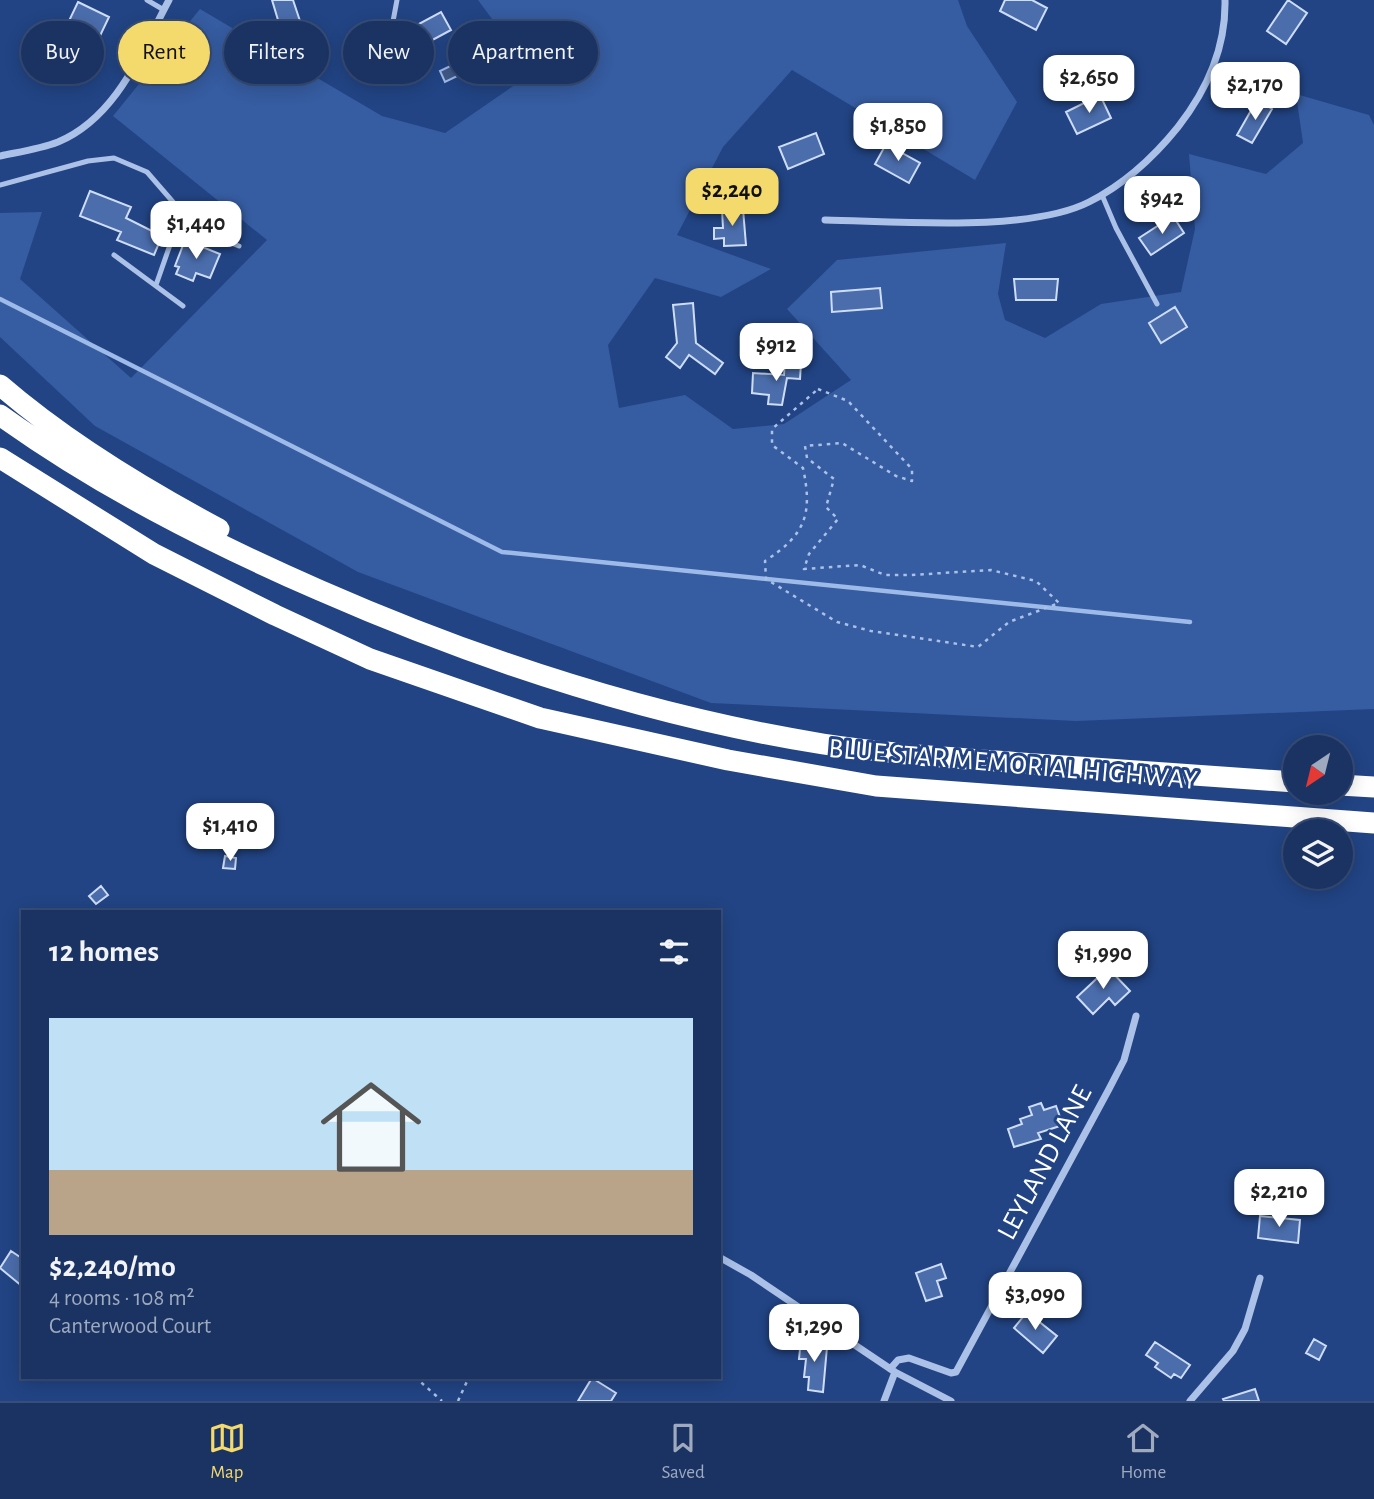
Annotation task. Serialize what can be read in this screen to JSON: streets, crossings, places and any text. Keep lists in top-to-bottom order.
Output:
{
  "streets": {
    "highway": ["BLUE STAR MEMORIAL HIGHWAY"],
    "street": ["LEYLAND LANE"]
  },
  "north": "bottom left",
  "page": {
    "chip": [
      "Buy",
      "Rent",
      "Filters",
      "New",
      "Apartment"
    ],
    "price": [
      "$2,650",
      "$2,170",
      "$1,850",
      "$2,240",
      "$942",
      "$1,440",
      "$912",
      "$1,410",
      "$1,990",
      "$2,210",
      "$3,090",
      "$1,290"
    ],
    "heading": "12 homes",
    "list": [
      {
        "name": "$2,240/mo",
        "note": "4 rooms · 108 m² · Canterwood Court"
      }
    ],
    "tabs": ["Map", "Saved", "Home"]
  }
}
